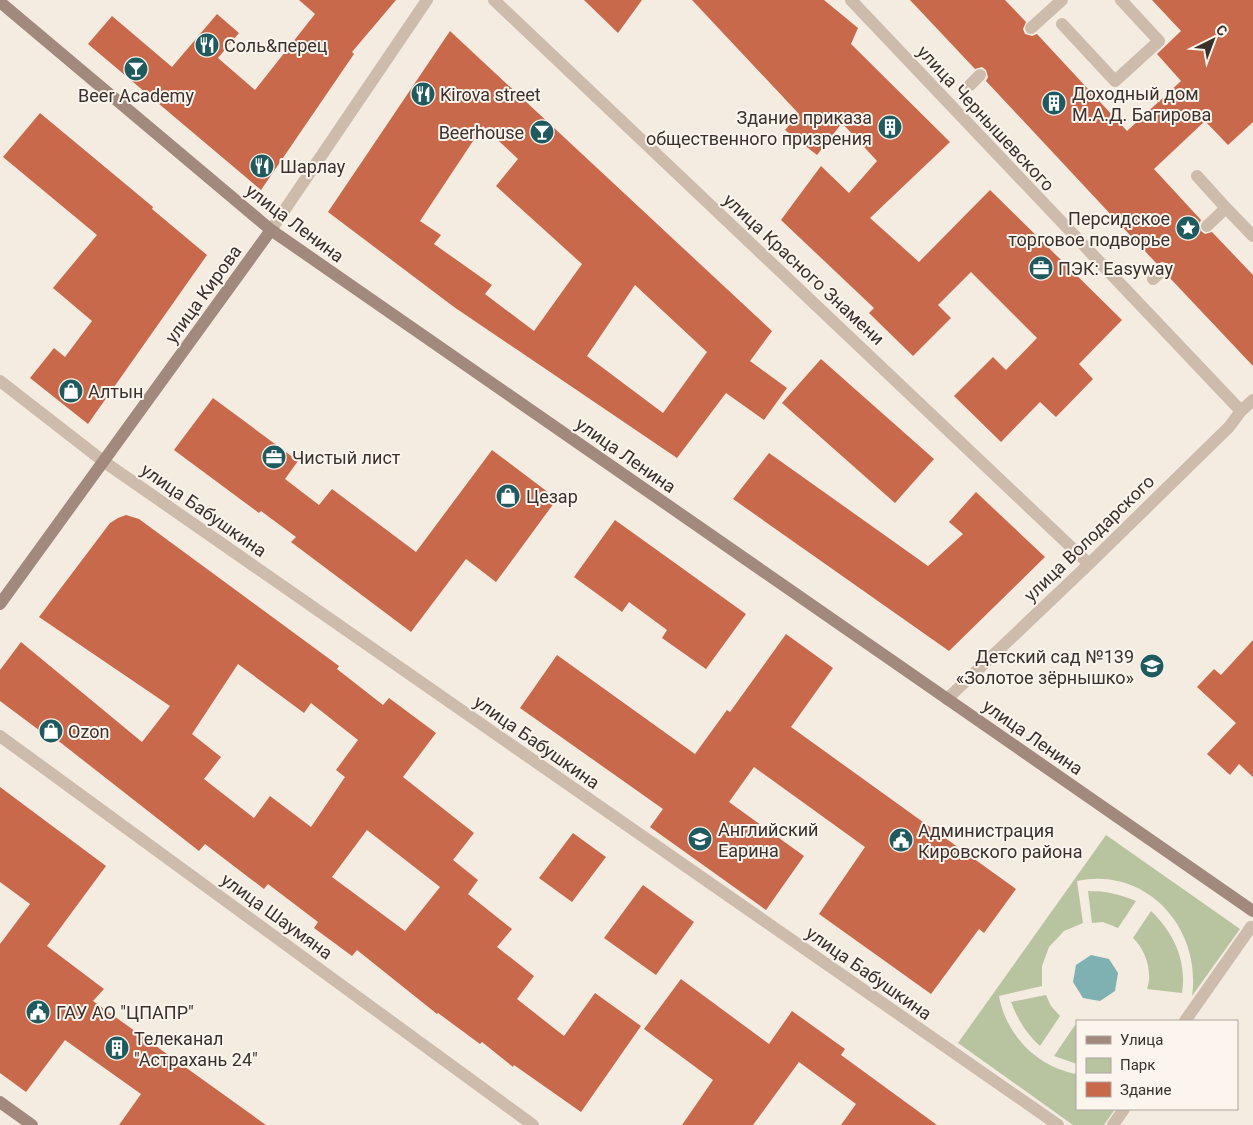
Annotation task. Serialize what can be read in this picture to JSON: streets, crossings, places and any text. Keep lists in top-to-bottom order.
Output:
{
  "streets": {
    "main road": ["улица Ленина", "улица Кирова"],
    "street": [
      "улица Чернышевского",
      "улица Красного Знамени",
      "улица Бабушкина",
      "улица Володарского",
      "улица Шаумяна"
    ]
  },
  "crossings": [
    ["улица Чернышевского", "улица Володарского"],
    ["улица Ленина", "улица Кирова"],
    ["улица Ленина", "улица Володарского"],
    ["улица Красного Знамени", "улица Володарского"],
    ["улица Кирова", "улица Бабушкина"]
  ],
  "places": {
    "restaurant": ["Соль&перец", "Kirova street", "Шарлау"],
    "bar": ["Beer Academy", "Beerhouse"],
    "building": ["Доходный дом М.А.Д. Багирова", "Здание приказа общественного призрения", "Телеканал \"Астрахань 24\""],
    "place": ["Персидское торговое подворье"],
    "office": ["ПЭК: Easyway", "Чистый лист"],
    "shop": ["Алтын", "Цезар", "Ozon"],
    "school or university": ["Детский сад №139 «Золотое зёрнышко»", "Английский Еарина"],
    "public building": ["Администрация Кировского района", "ГАУ АО \"ЦПАПР\""]
  },
  "legend": ["Улица", "Парк", "Здание"],
  "north": "top right"
}
